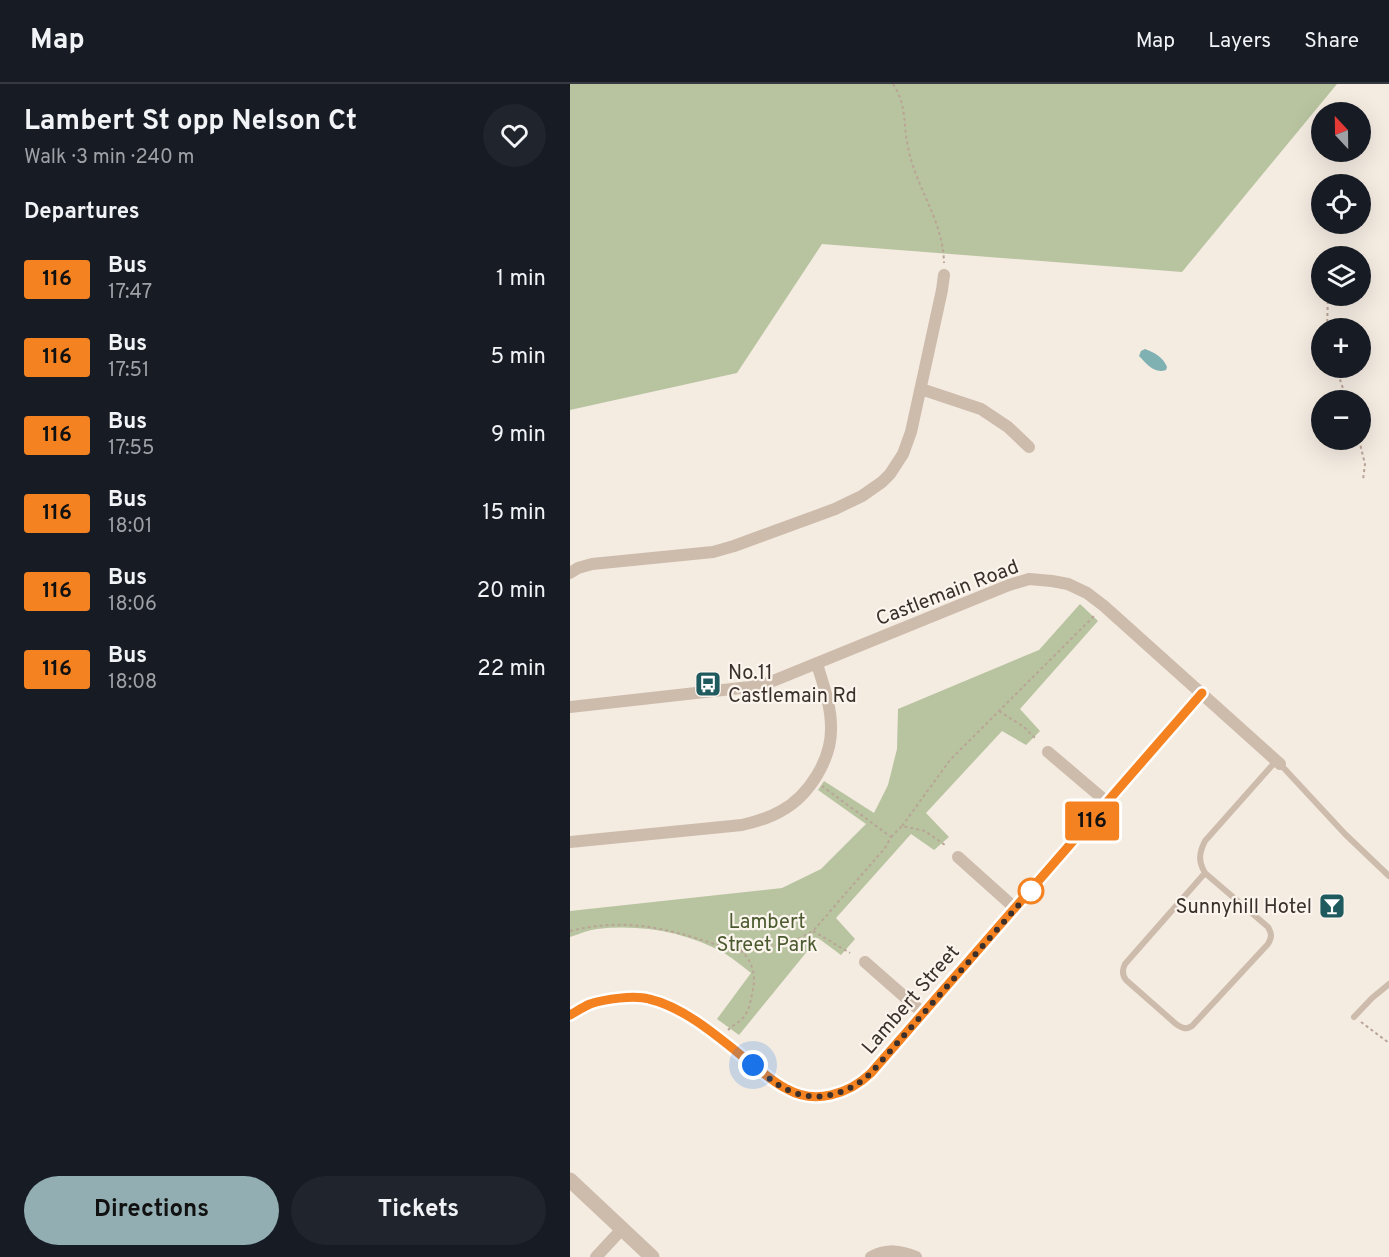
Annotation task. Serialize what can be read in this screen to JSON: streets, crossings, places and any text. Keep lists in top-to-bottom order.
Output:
{
  "streets": {
    "street": ["Castlemain Road", "Lambert Street"]
  },
  "crossings": [
    ["Castlemain Road", "Lambert Street"]
  ],
  "parks": ["Lambert Street Park"],
  "places": {
    "bus stop": ["No.11 Castlemain Rd"],
    "bar": ["Sunnyhill Hotel"]
  },
  "lines": ["bus line 116"],
  "north": "top",
  "page": {
    "header": "Map",
    "nav": ["Map", "Layers", "Share"],
    "heading": [
      ["Lambert St opp Nelson Ct", "Walk · 3 min · 240 m"],
      "Departures"
    ],
    "on_map": "116",
    "map_buttons": ["+", "−"],
    "list": [
      {
        "mark": "116",
        "name": "Bus",
        "note": "17:47",
        "value": "1 min"
      },
      {
        "mark": "116",
        "name": "Bus",
        "note": "17:51",
        "value": "5 min"
      },
      {
        "mark": "116",
        "name": "Bus",
        "note": "17:55",
        "value": "9 min"
      },
      {
        "mark": "116",
        "name": "Bus",
        "note": "18:01",
        "value": "15 min"
      },
      {
        "mark": "116",
        "name": "Bus",
        "note": "18:06",
        "value": "20 min"
      },
      {
        "mark": "116",
        "name": "Bus",
        "note": "18:08",
        "value": "22 min"
      }
    ],
    "buttons": ["Directions", "Tickets"]
  }
}
